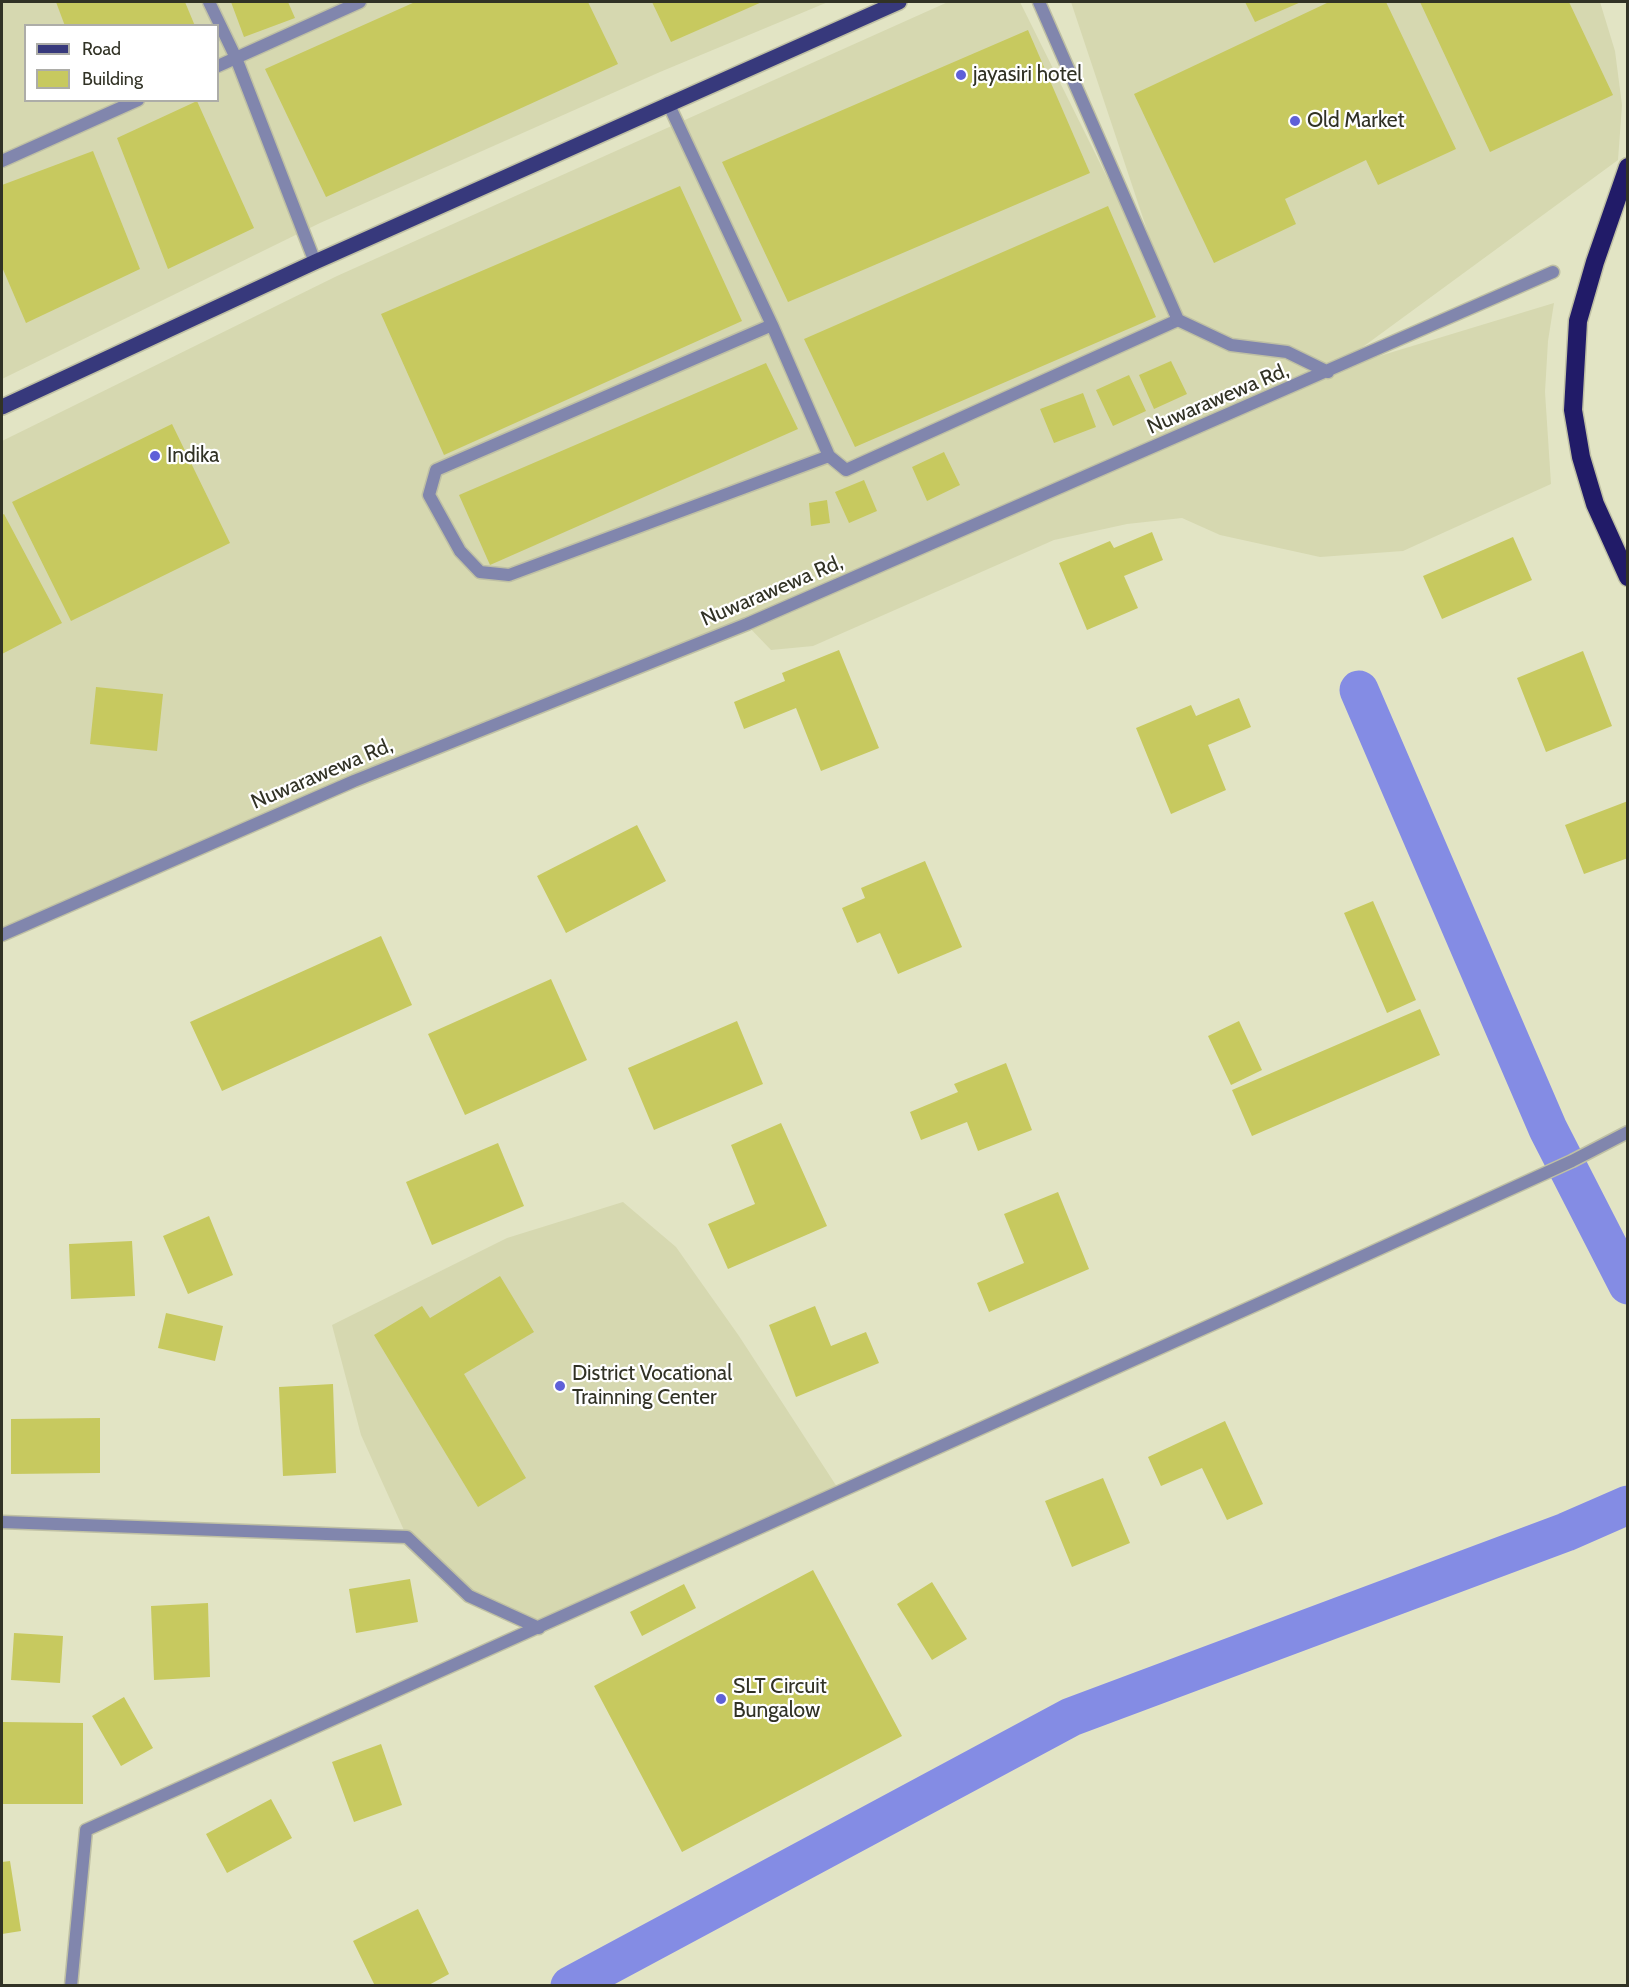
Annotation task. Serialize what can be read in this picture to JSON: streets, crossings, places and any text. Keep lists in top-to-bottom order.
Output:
{
  "streets": {
    "street": ["Nuwarawewa Rd,"]
  },
  "places": [
    "jayasiri hotel",
    "Old Market",
    "Indika",
    "District Vocational Trainning Center",
    "SLT Circuit Bungalow"
  ],
  "legend": ["Road", "Building"]
}
